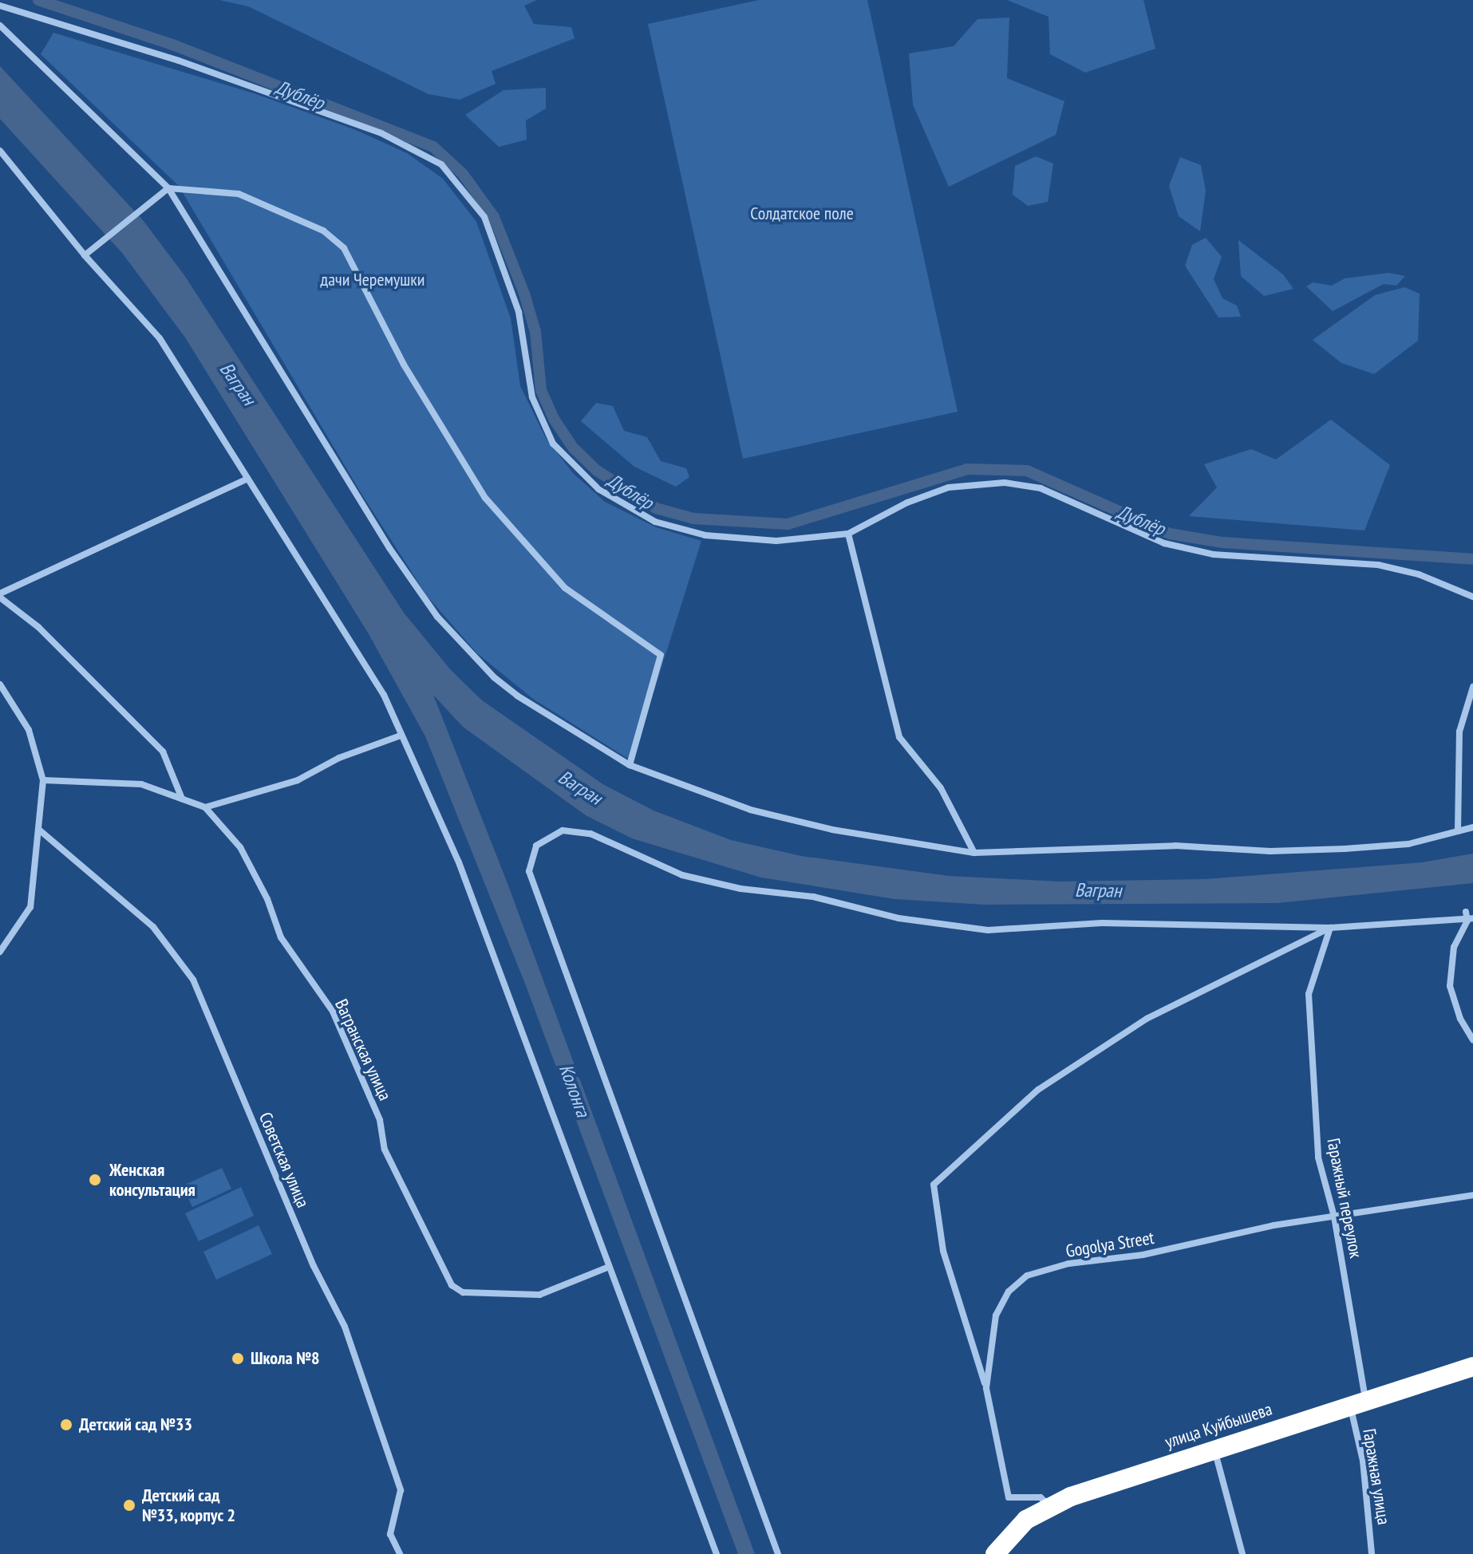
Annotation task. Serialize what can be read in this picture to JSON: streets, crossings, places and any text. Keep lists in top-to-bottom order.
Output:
{
  "streets": {
    "highway": ["улица Куйбышева"],
    "street": [
      "Вагранская улица",
      "Советская улица",
      "Гаражный переулок",
      "Gogolya Street",
      "Гаражная улица"
    ]
  },
  "crossings": [
    ["Гаражный переулок", "Gogolya Street"],
    ["Гаражный переулок", "улица Куйбышева"],
    ["Гаражный переулок", "Гаражная улица"],
    ["Gogolya Street", "улица Куйбышева"],
    ["улица Куйбышева", "Гаражная улица"]
  ],
  "water": ["Дублёр", "Вагран", "Колонга"],
  "parks": ["Солдатское поле", "дачи Черемушки"],
  "places": [
    "Женская консультация",
    "Школа №8",
    "Детский сад №33",
    "Детский сад №33, корпус 2"
  ]
}
